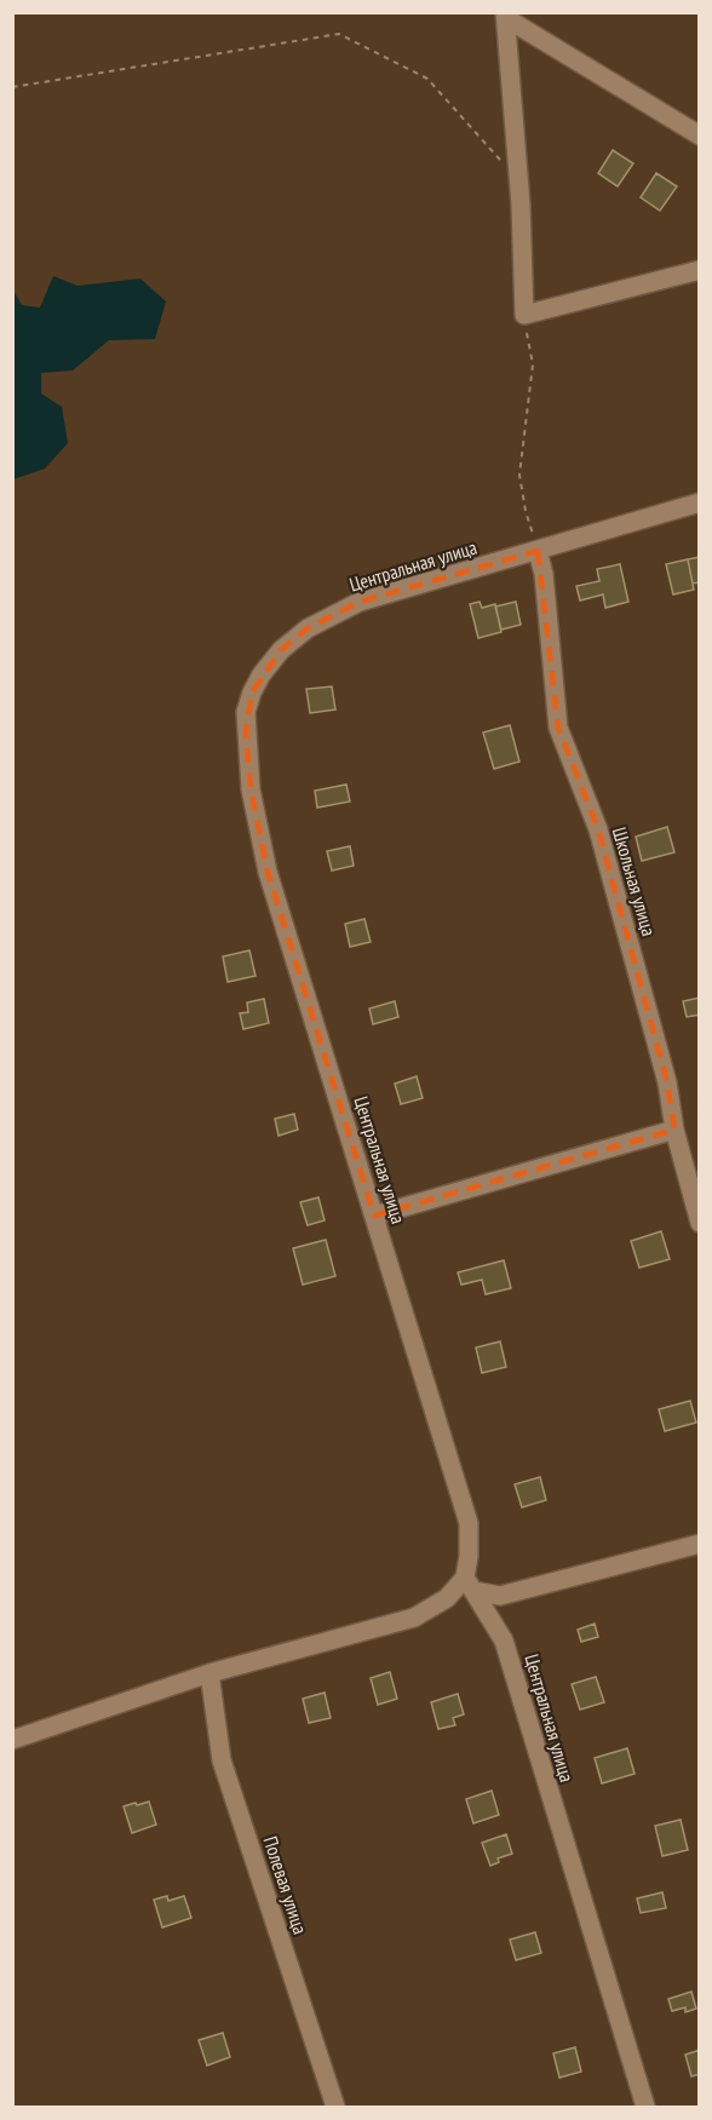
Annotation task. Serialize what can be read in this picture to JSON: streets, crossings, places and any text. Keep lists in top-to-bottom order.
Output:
{
  "streets": {
    "street": ["Центральная улица", "Школьная улица", "Полевая улица"]
  },
  "crossings": [
    ["Центральная улица", "Школьная улица"]
  ]
}
